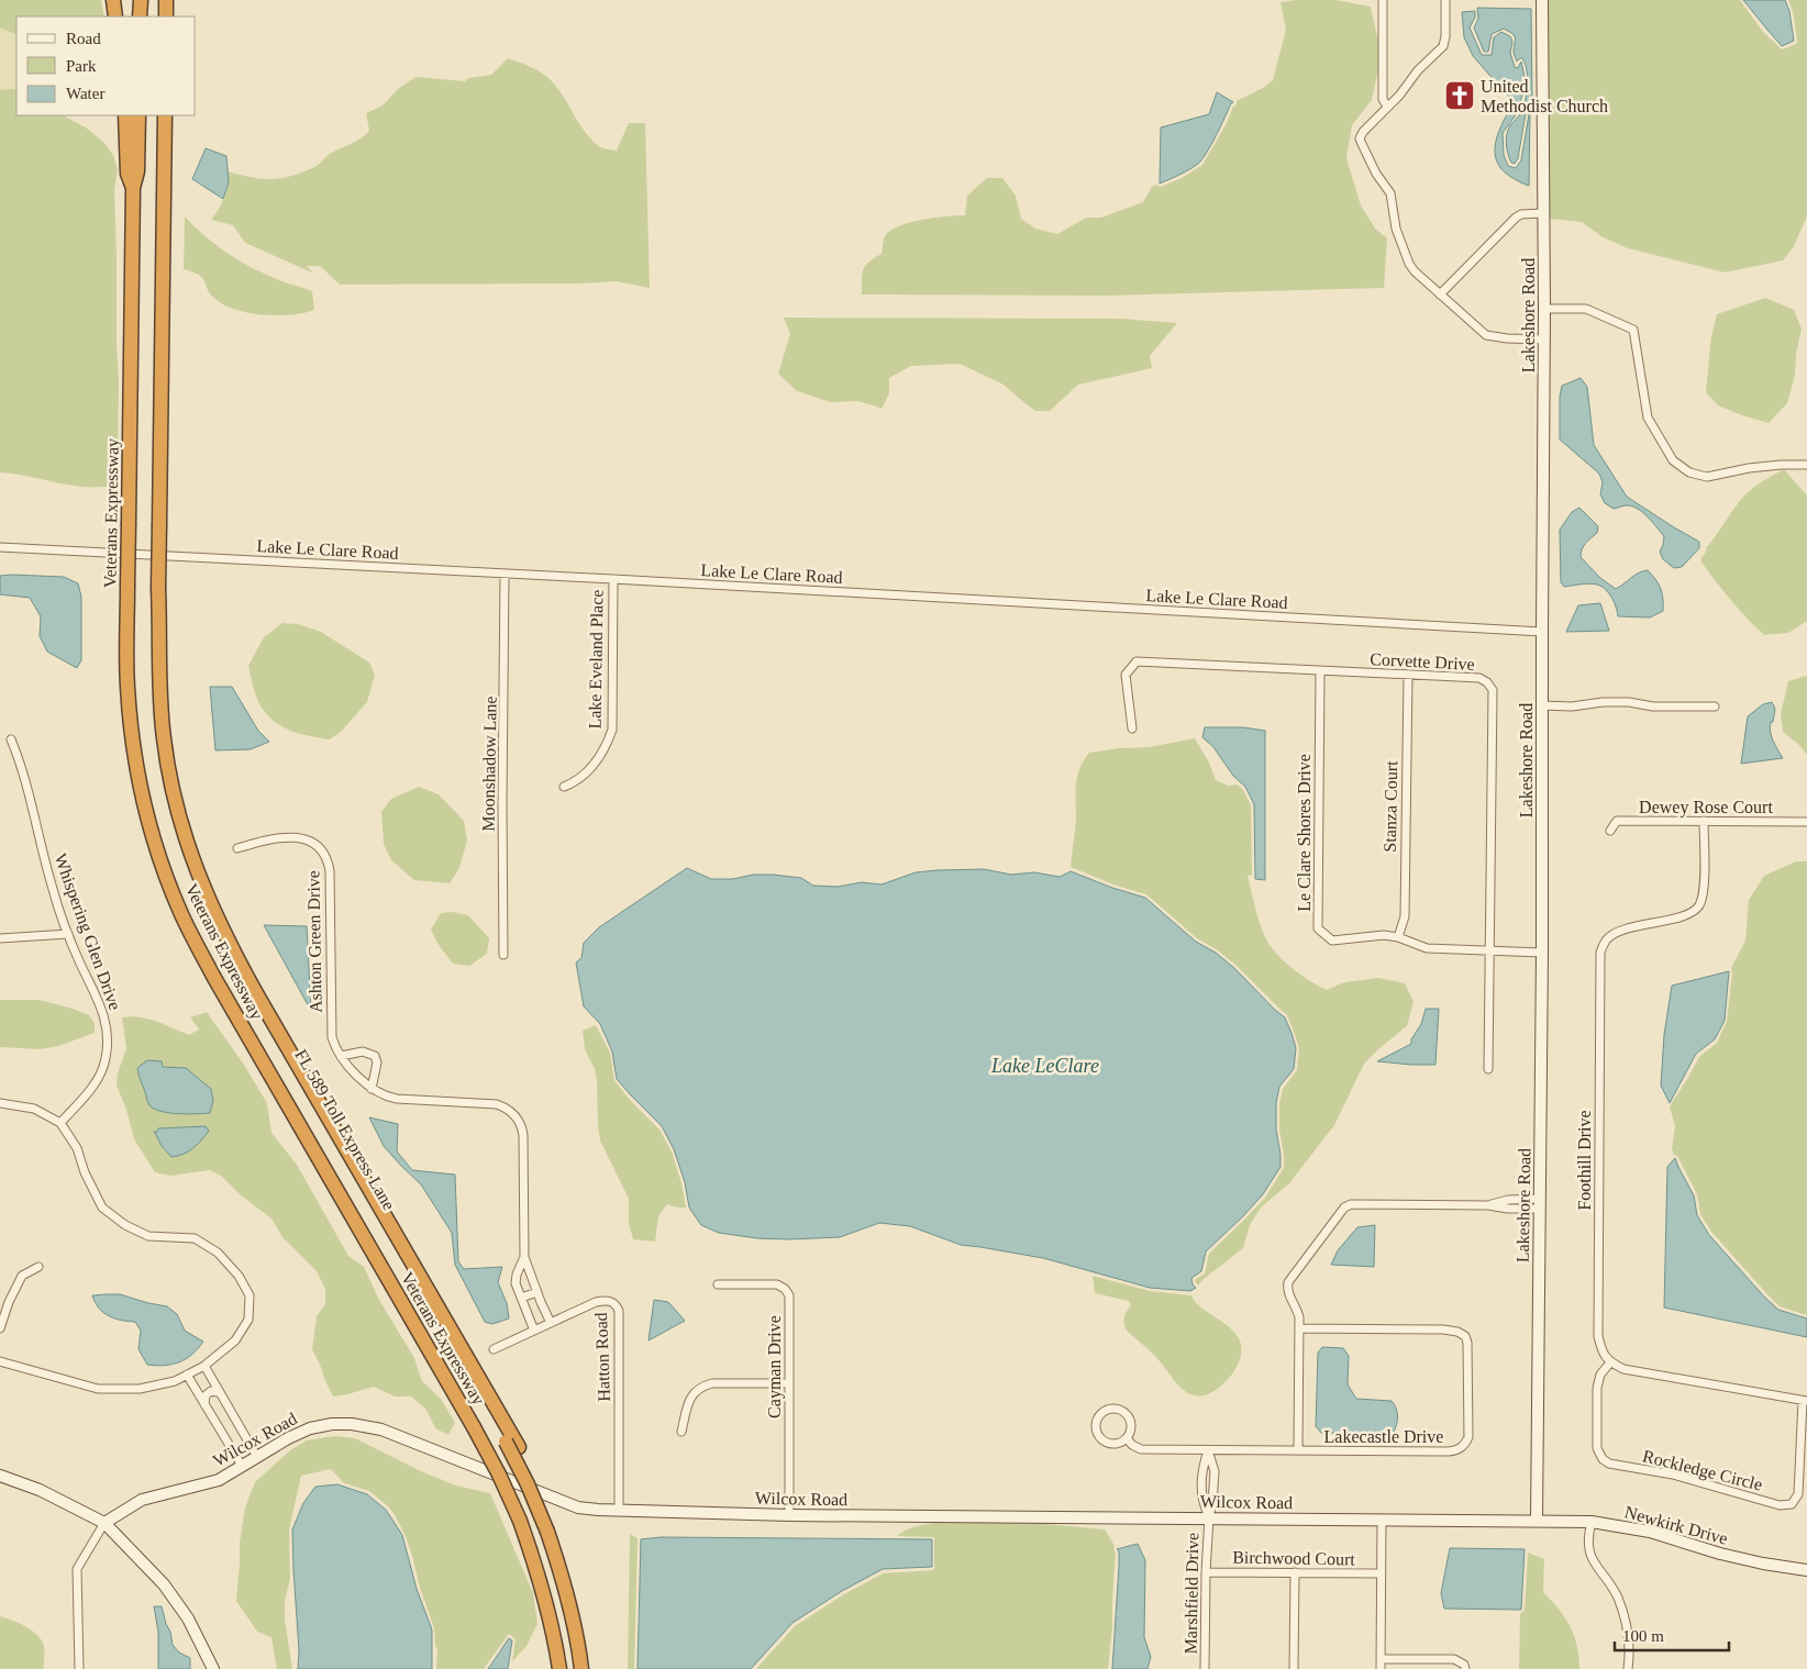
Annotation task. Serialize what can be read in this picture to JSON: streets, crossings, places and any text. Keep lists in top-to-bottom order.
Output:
{
  "streets": {
    "highway": ["Veterans Expressway"],
    "street": [
      "Lakeshore Road",
      "Lake Le Clare Road",
      "Lake Eveland Place",
      "Corvette Drive",
      "Moonshadow Lane",
      "Stanza Court",
      "Dewey Rose Court",
      "Le Clare Shores Drive",
      "Whispering Glen Drive",
      "Ashton Green Drive",
      "Foothill Drive",
      "Hatton Road",
      "Cayman Drive",
      "Lakecastle Drive",
      "Wilcox Road",
      "Rockledge Circle",
      "Newkirk Drive",
      "Birchwood Court",
      "Marshfield Drive"
    ]
  },
  "crossings": [
    ["Lakeshore Road", "Lake Le Clare Road"],
    ["Lakeshore Road", "Le Clare Shores Drive"],
    ["Lakeshore Road", "Wilcox Road"],
    ["Lakeshore Road", "Newkirk Drive"],
    ["Lake Le Clare Road", "Lake Eveland Place"],
    ["Lake Le Clare Road", "Moonshadow Lane"],
    ["Corvette Drive", "Stanza Court"],
    ["Corvette Drive", "Le Clare Shores Drive"],
    ["Stanza Court", "Le Clare Shores Drive"],
    ["Dewey Rose Court", "Foothill Drive"],
    ["Ashton Green Drive", "Hatton Road"],
    ["Foothill Drive", "Rockledge Circle"],
    ["Hatton Road", "Wilcox Road"],
    ["Cayman Drive", "Wilcox Road"],
    ["Lakecastle Drive", "Marshfield Drive"],
    ["Wilcox Road", "Newkirk Drive"],
    ["Wilcox Road", "Marshfield Drive"],
    ["Birchwood Court", "Marshfield Drive"]
  ],
  "water": ["Lake LeClare"],
  "places": {
    "church": ["United Methodist Church"]
  },
  "legend": ["Road", "Park", "Water"],
  "scale_bar": "100 m"
}
